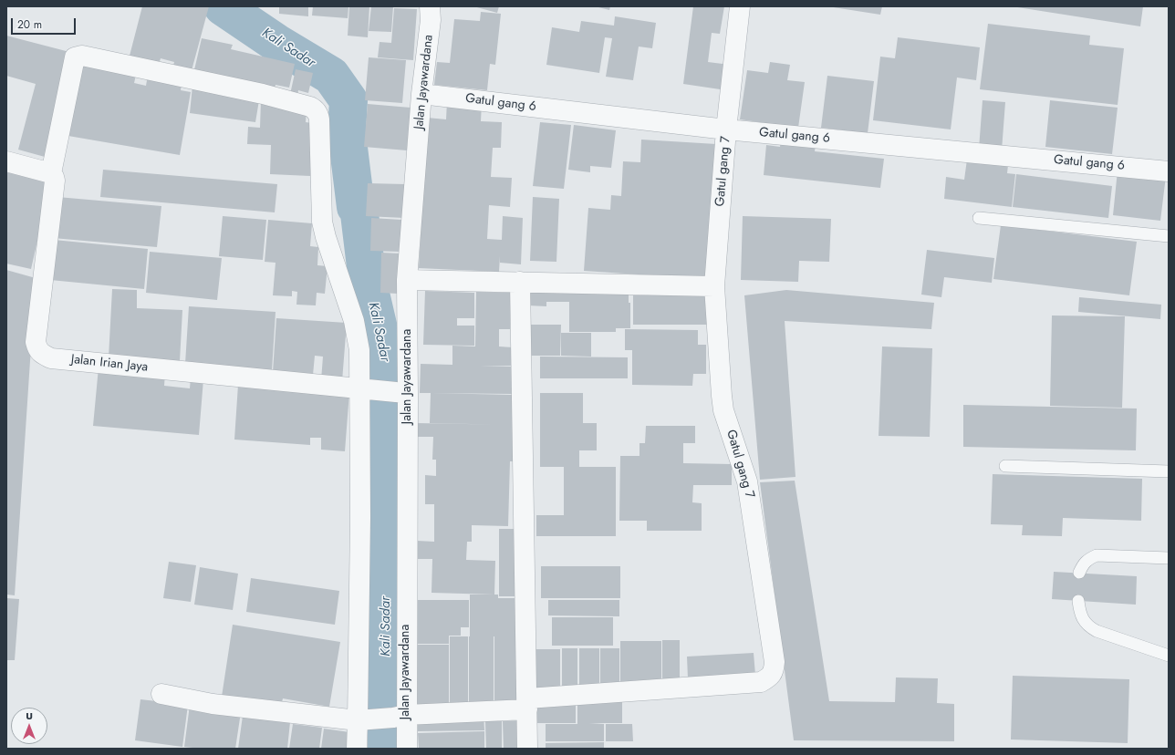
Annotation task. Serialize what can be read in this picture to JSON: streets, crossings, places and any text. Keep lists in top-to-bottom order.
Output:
{
  "streets": {
    "street": [
      "Jalan Jayawardana",
      "Gatul gang 6",
      "Gatul gang 7",
      "Jalan Irian Jaya"
    ]
  },
  "crossings": [
    ["Jalan Jayawardana", "Gatul gang 6"],
    ["Jalan Jayawardana", "Jalan Irian Jaya"],
    ["Gatul gang 6", "Gatul gang 7"]
  ],
  "water": ["Kali Sadar"],
  "scale_bar": "20 m",
  "north": "top"
}
